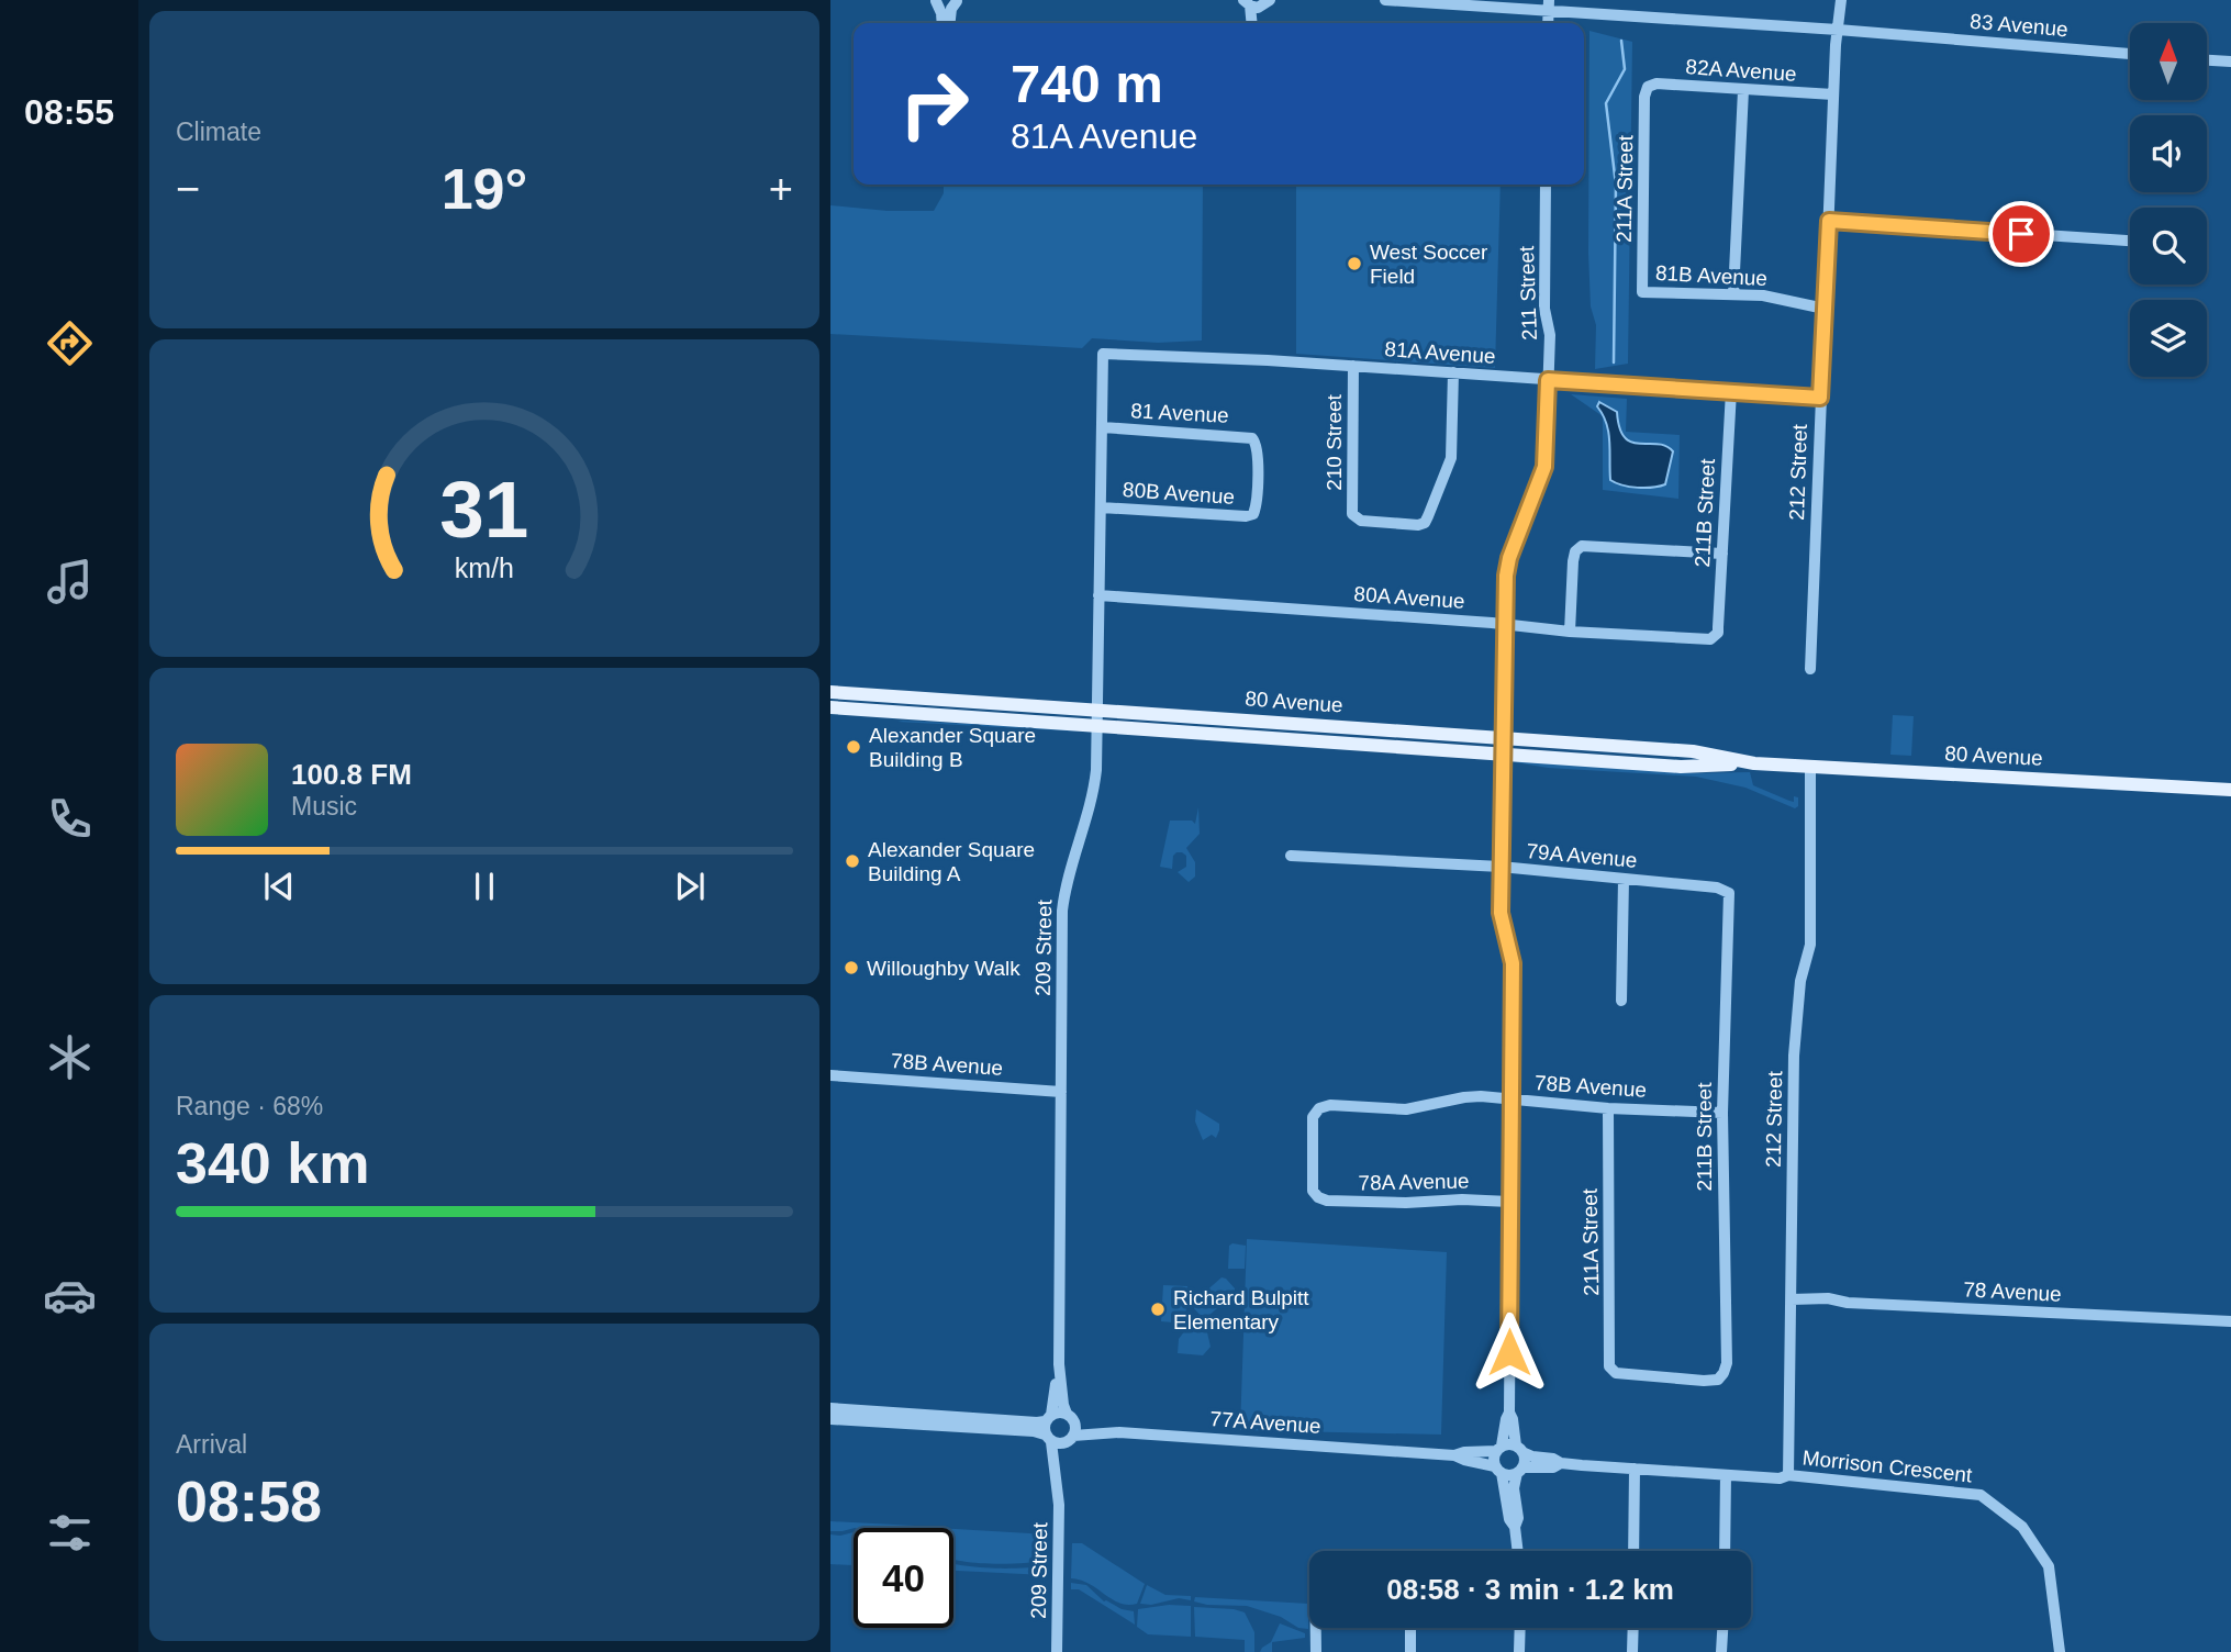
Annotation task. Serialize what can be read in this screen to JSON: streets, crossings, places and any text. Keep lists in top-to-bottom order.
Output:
{
  "streets": {
    "main road": ["80 Avenue"],
    "street": [
      "83 Avenue",
      "82A Avenue",
      "211A Street",
      "81B Avenue",
      "211 Street",
      "81A Avenue",
      "81 Avenue",
      "210 Street",
      "212 Street",
      "80B Avenue",
      "211B Street",
      "80A Avenue",
      "79A Avenue",
      "209 Street",
      "78B Avenue",
      "78A Avenue",
      "78 Avenue",
      "77A Avenue",
      "Morrison Crescent"
    ]
  },
  "crossings": [
    ["83 Avenue", "212 Street"],
    ["82A Avenue", "211A Street"],
    ["82A Avenue", "212 Street"],
    ["211A Street", "81B Avenue"],
    ["211A Street", "211B Street"],
    ["211A Street", "78B Avenue"],
    ["81B Avenue", "212 Street"],
    ["211 Street", "81A Avenue"],
    ["211 Street", "80A Avenue"],
    ["211 Street", "80 Avenue"],
    ["211 Street", "79A Avenue"],
    ["211 Street", "78B Avenue"],
    ["211 Street", "78A Avenue"],
    ["211 Street", "77A Avenue"],
    ["81A Avenue", "210 Street"],
    ["81A Avenue", "212 Street"],
    ["81A Avenue", "211B Street"],
    ["81A Avenue", "209 Street"],
    ["81 Avenue", "80B Avenue"],
    ["81 Avenue", "209 Street"],
    ["212 Street", "80 Avenue"],
    ["212 Street", "78 Avenue"],
    ["212 Street", "Morrison Crescent"],
    ["80B Avenue", "209 Street"],
    ["211B Street", "80A Avenue"],
    ["211B Street", "79A Avenue"],
    ["211B Street", "78B Avenue"],
    ["80A Avenue", "209 Street"],
    ["80 Avenue", "209 Street"],
    ["209 Street", "78B Avenue"],
    ["209 Street", "77A Avenue"],
    ["78B Avenue", "78A Avenue"]
  ],
  "places": [
    "West Soccer Field",
    "Alexander Square Building B",
    "Alexander Square Building A",
    "Willoughby Walk",
    "Richard Bulpitt Elementary"
  ],
  "north": "top",
  "page": {
    "tabs": "08:55",
    "tile": [
      "Climate",
      ["Range · 68%", "340 km"],
      ["Arrival", "08:58"]
    ],
    "turn": ["740 m", "81A Avenue"],
    "heat": ["−", "19°", "+"],
    "song": ["100.8 FM", "Music"],
    "limit": "40",
    "trip": "08:58 · 3 min · 1.2 km",
    "gauge": ["31", "km/h"]
  }
}
